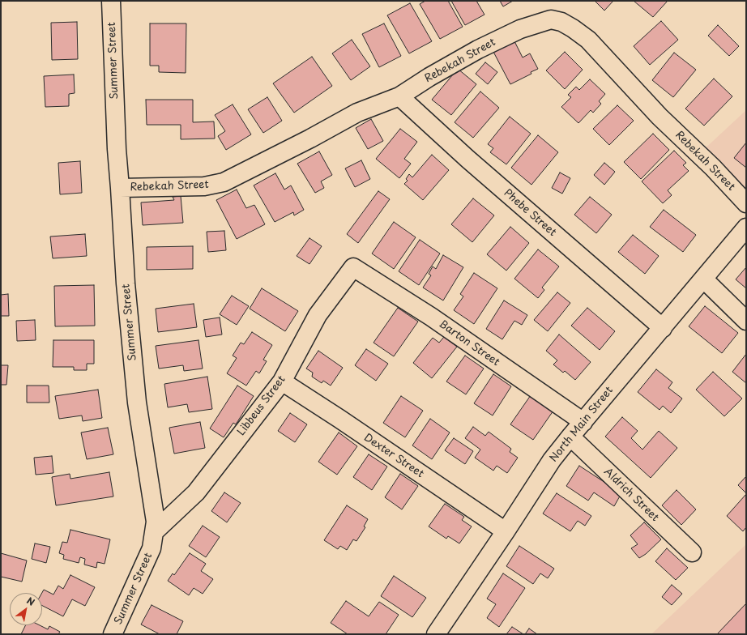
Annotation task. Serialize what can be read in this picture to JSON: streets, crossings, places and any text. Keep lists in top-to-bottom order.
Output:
{
  "streets": {
    "street": [
      "Summer Street",
      "Rebekah Street",
      "Phebe Street",
      "Barton Street",
      "Libbeus Street",
      "North Main Street",
      "Dexter Street",
      "Aldrich Street"
    ]
  },
  "crossings": [
    ["Summer Street", "Rebekah Street"],
    ["Summer Street", "Libbeus Street"],
    ["Rebekah Street", "Phebe Street"],
    ["Phebe Street", "North Main Street"],
    ["Barton Street", "Libbeus Street"],
    ["Barton Street", "North Main Street"],
    ["Libbeus Street", "Dexter Street"],
    ["North Main Street", "Dexter Street"],
    ["North Main Street", "Aldrich Street"]
  ],
  "north": "top right"
}
